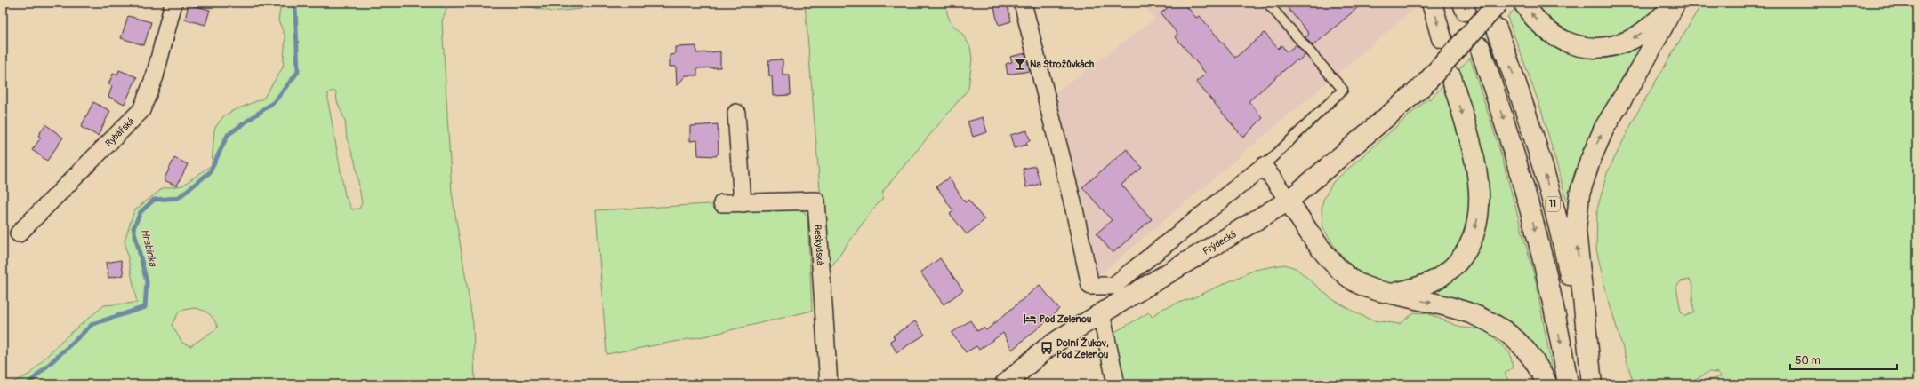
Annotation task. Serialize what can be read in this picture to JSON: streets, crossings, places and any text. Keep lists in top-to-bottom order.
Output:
{
  "streets": {
    "main road": ["11", "Frýdecká"],
    "street": ["Rybářská", "Beskydská"]
  },
  "water": ["Hrabinka"],
  "places": {
    "bar": ["Na Strožůvkách"],
    "hotel": ["Pod Zelenou"],
    "bus stop": ["Dolní Žukov, Pod Zelenou"]
  },
  "scale_bar": "50 m"
}
